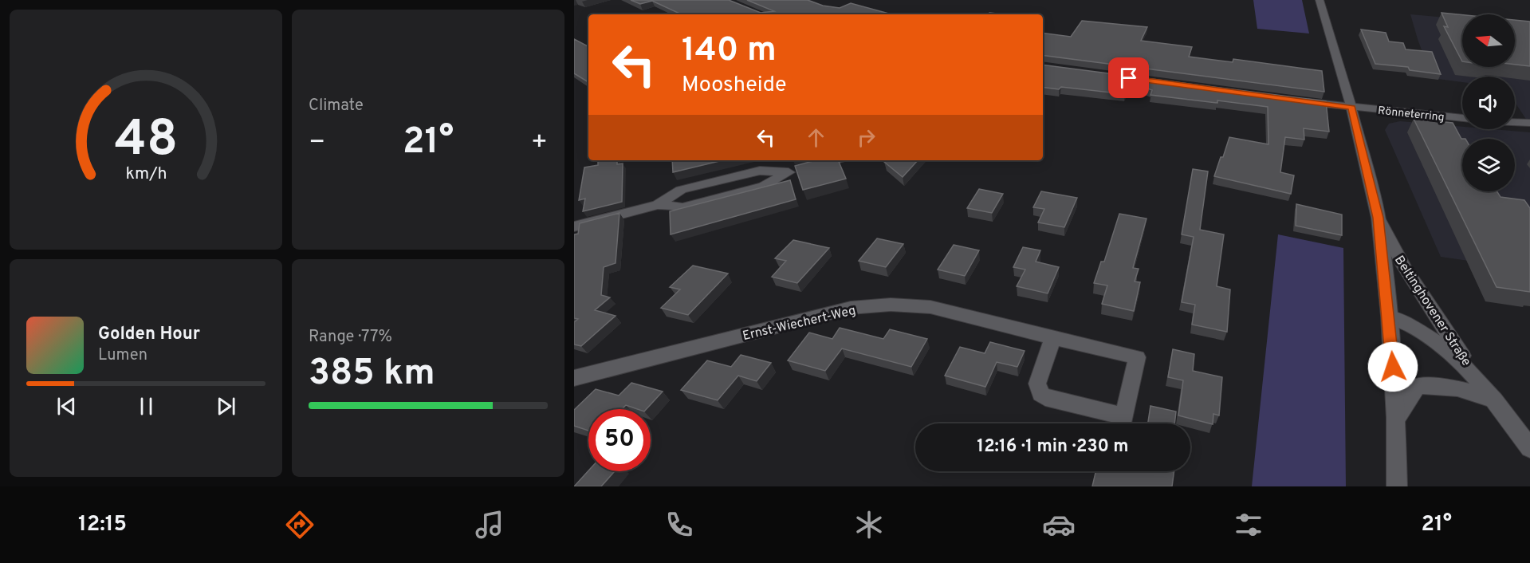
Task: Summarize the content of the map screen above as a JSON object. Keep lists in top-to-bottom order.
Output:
{
  "streets": {
    "street": ["Rönneterring", "Beltinghovener Straße", "Ernst-Wiechert-Weg"]
  },
  "north": "left",
  "page": {
    "tile": [
      "Climate",
      ["Range · 77%", "385 km"]
    ],
    "turn": ["140 m", "Moosheide"],
    "heat": ["−", "21°", "+"],
    "song": ["Golden Hour", "Lumen"],
    "limit": "50",
    "trip": "12:16 · 1 min · 230 m",
    "tabs": ["12:15", "21°"],
    "gauge": ["48", "km/h"]
  }
}
